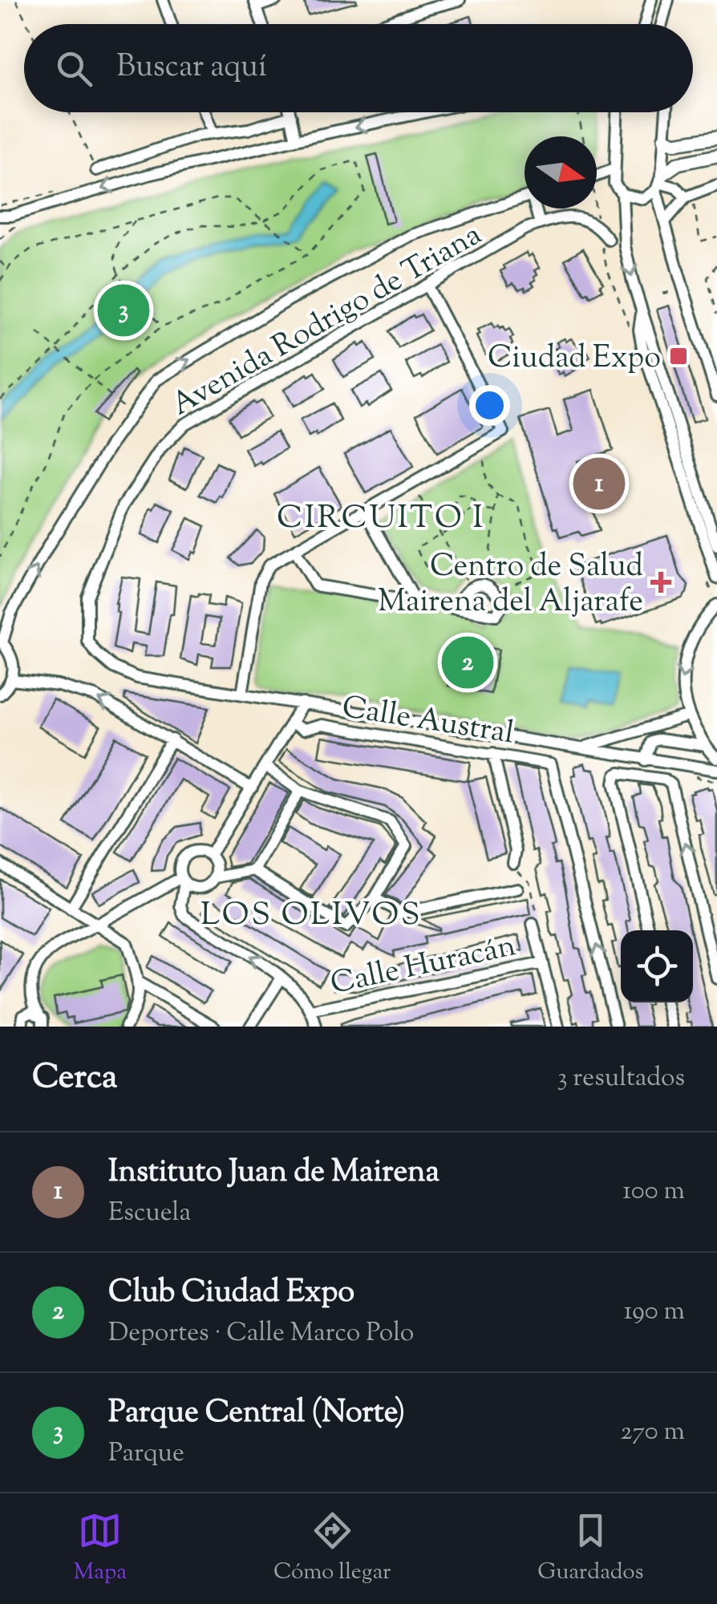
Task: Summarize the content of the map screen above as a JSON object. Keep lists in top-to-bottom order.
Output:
{
  "streets": {
    "street": ["Avenida Rodrigo de Triana", "Calle Austral", "Calle Huracán"]
  },
  "districts": ["CIRCUITO I", "LOS OLIVOS"],
  "places": {
    "transit": ["Ciudad Expo"],
    "health": ["Centro de Salud Mairena del Aljarafe"]
  },
  "north": "right",
  "page": {
    "search": "Buscar aquí",
    "pins": ["3", "1", "2"],
    "heading": ["Cerca", "3 resultados"],
    "list": [
      {
        "mark": "1",
        "name": "Instituto Juan de Mairena",
        "note": "Escuela",
        "value": "100 m"
      },
      {
        "mark": "2",
        "name": "Club Ciudad Expo",
        "note": "Deportes · Calle Marco Polo",
        "value": "190 m"
      },
      {
        "mark": "3",
        "name": "Parque Central (Norte)",
        "note": "Parque",
        "value": "270 m"
      }
    ],
    "nav": ["Mapa", "Cómo llegar", "Guardados"]
  }
}
